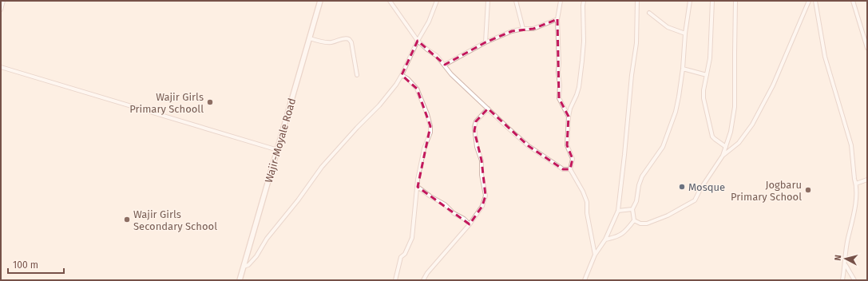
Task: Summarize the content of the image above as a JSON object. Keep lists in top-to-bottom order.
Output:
{
  "streets": {
    "main road": ["Wajir-Moyale Road"]
  },
  "places": [
    "Wajir Girls Primary Schooll",
    "Mosque",
    "Jogbaru Primary School",
    "Wajir Girls Secondary School"
  ],
  "scale_bar": "100 m",
  "north": "left"
}
